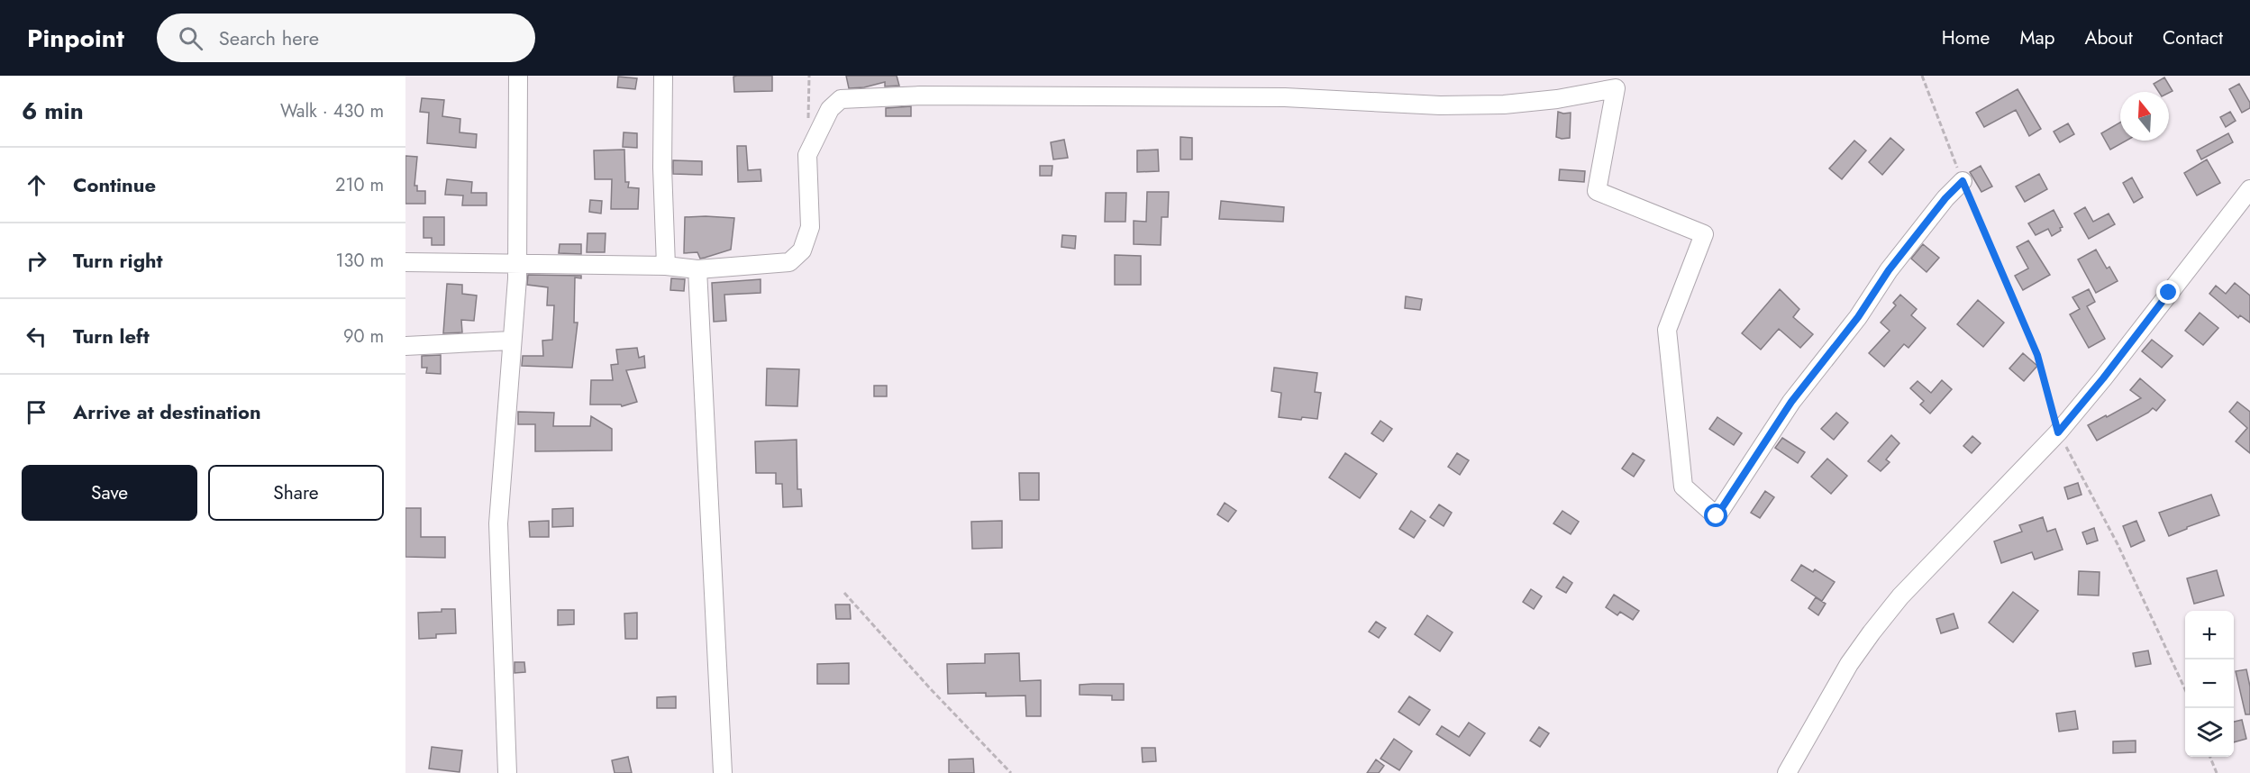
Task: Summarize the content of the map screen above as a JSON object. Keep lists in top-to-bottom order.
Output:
{
  "north": "top",
  "page": {
    "header": "Pinpoint",
    "search": "Search here",
    "nav": [
      "Home",
      "Map",
      "About",
      "Contact"
    ],
    "heading": ["6 min", "Walk · 430 m"],
    "list": [
      ["Continue", "210 m"],
      ["Turn right", "130 m"],
      ["Turn left", "90 m"],
      "Arrive at destination"
    ],
    "buttons": ["Save", "Share"],
    "map_buttons": ["+", "−"]
  }
}
